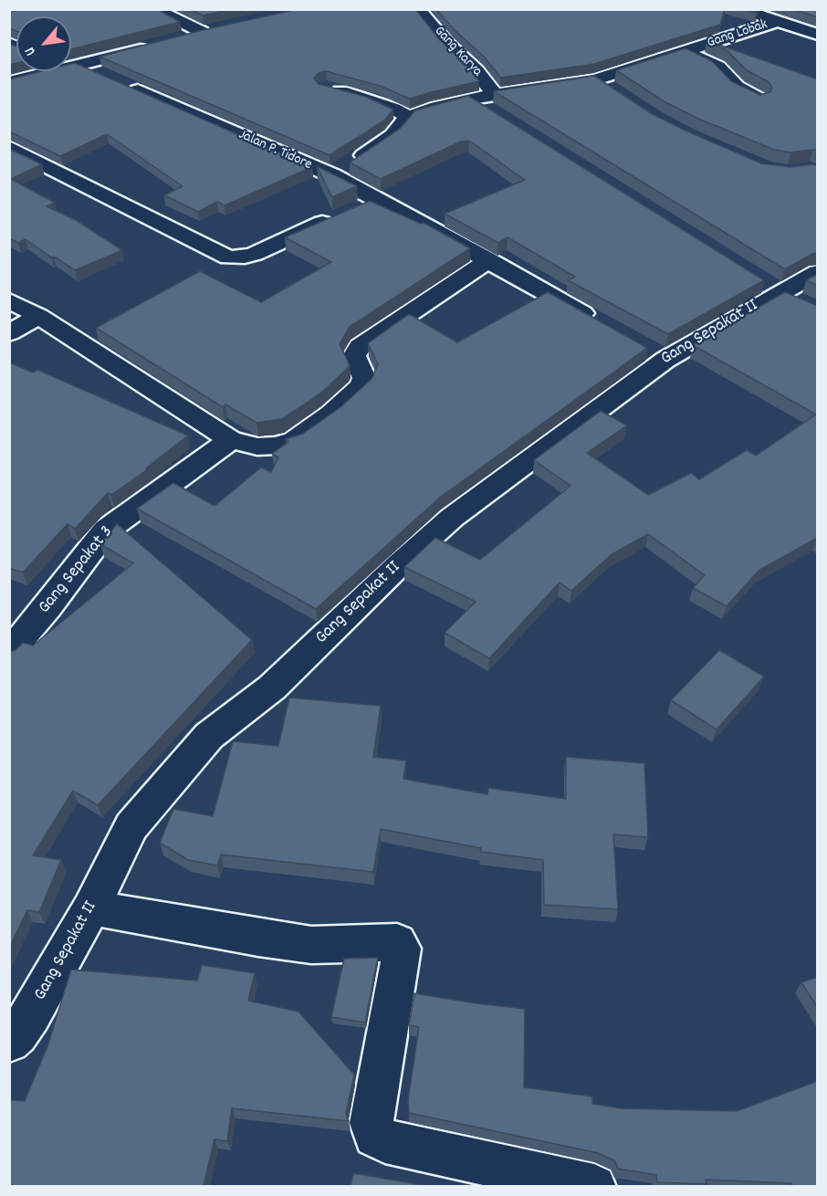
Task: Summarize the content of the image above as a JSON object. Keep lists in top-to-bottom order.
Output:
{
  "streets": {
    "street": [
      "Gang Lobak",
      "Gang Karya",
      "Jalan P. Tidore",
      "Gang Sepakat II",
      "Gang Sepakat 3"
    ]
  },
  "crossings": [
    ["Gang Lobak", "Gang Karya"]
  ],
  "north": "bottom left"
}
